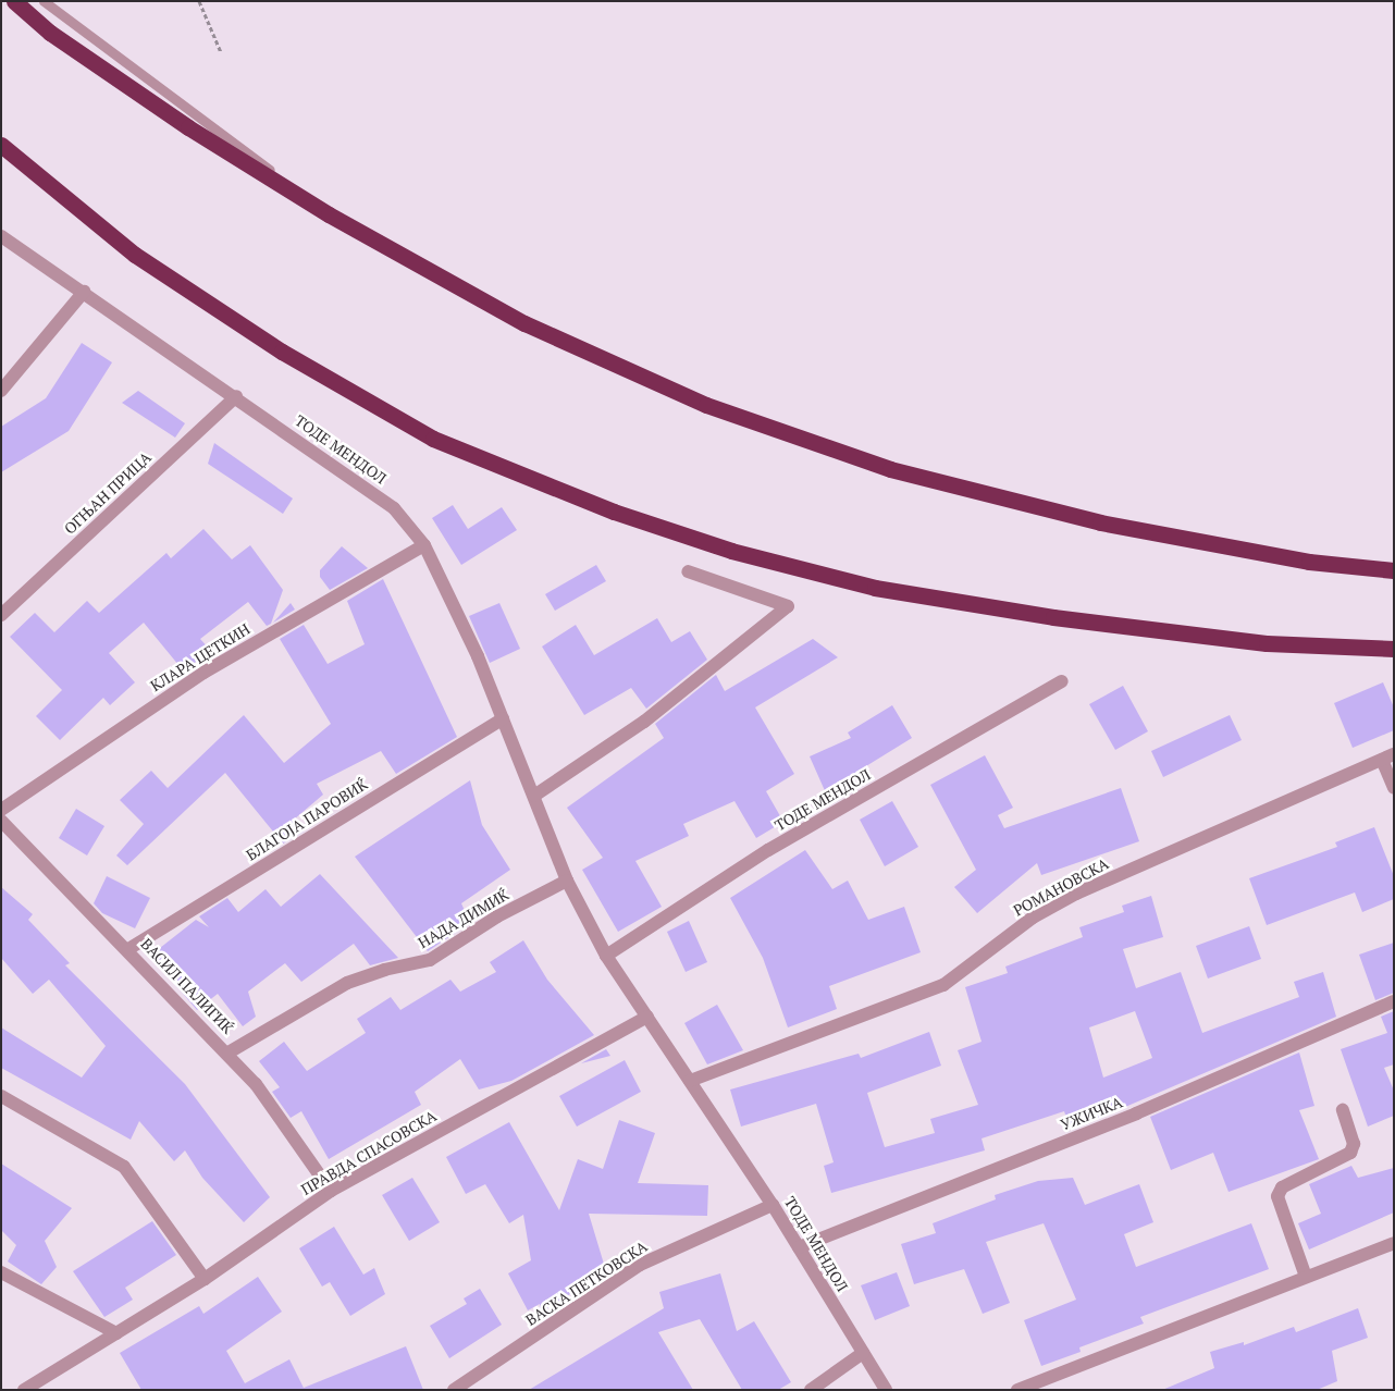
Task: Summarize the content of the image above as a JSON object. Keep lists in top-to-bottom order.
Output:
{
  "streets": {
    "street": [
      "ТОДЕ МЕНДОЛ",
      "ОГЊАН ПРИЦА",
      "КЛАРА ЦЕТКИН",
      "БЛАГОЈА ПАРОВИЌ",
      "РОМАНОВСКА",
      "НАДА ДИМИЌ",
      "ВАСИЛ ПАЛИГИЌ",
      "УЖИЧКА",
      "ПРАВДА СПАСОВСКА",
      "ВАСКА ПЕТКОВСКА"
    ]
  },
  "crossings": [
    ["ТОДЕ МЕНДОЛ", "ОГЊАН ПРИЦА"],
    ["ТОДЕ МЕНДОЛ", "КЛАРА ЦЕТКИН"],
    ["ТОДЕ МЕНДОЛ", "БЛАГОЈА ПАРОВИЌ"],
    ["ТОДЕ МЕНДОЛ", "РОМАНОВСКА"],
    ["ТОДЕ МЕНДОЛ", "НАДА ДИМИЌ"],
    ["ТОДЕ МЕНДОЛ", "УЖИЧКА"],
    ["ТОДЕ МЕНДОЛ", "ПРАВДА СПАСОВСКА"],
    ["ТОДЕ МЕНДОЛ", "ВАСКА ПЕТКОВСКА"],
    ["БЛАГОЈА ПАРОВИЌ", "ВАСИЛ ПАЛИГИЌ"],
    ["НАДА ДИМИЌ", "ВАСИЛ ПАЛИГИЌ"],
    ["ВАСИЛ ПАЛИГИЌ", "ПРАВДА СПАСОВСКА"]
  ]
}
